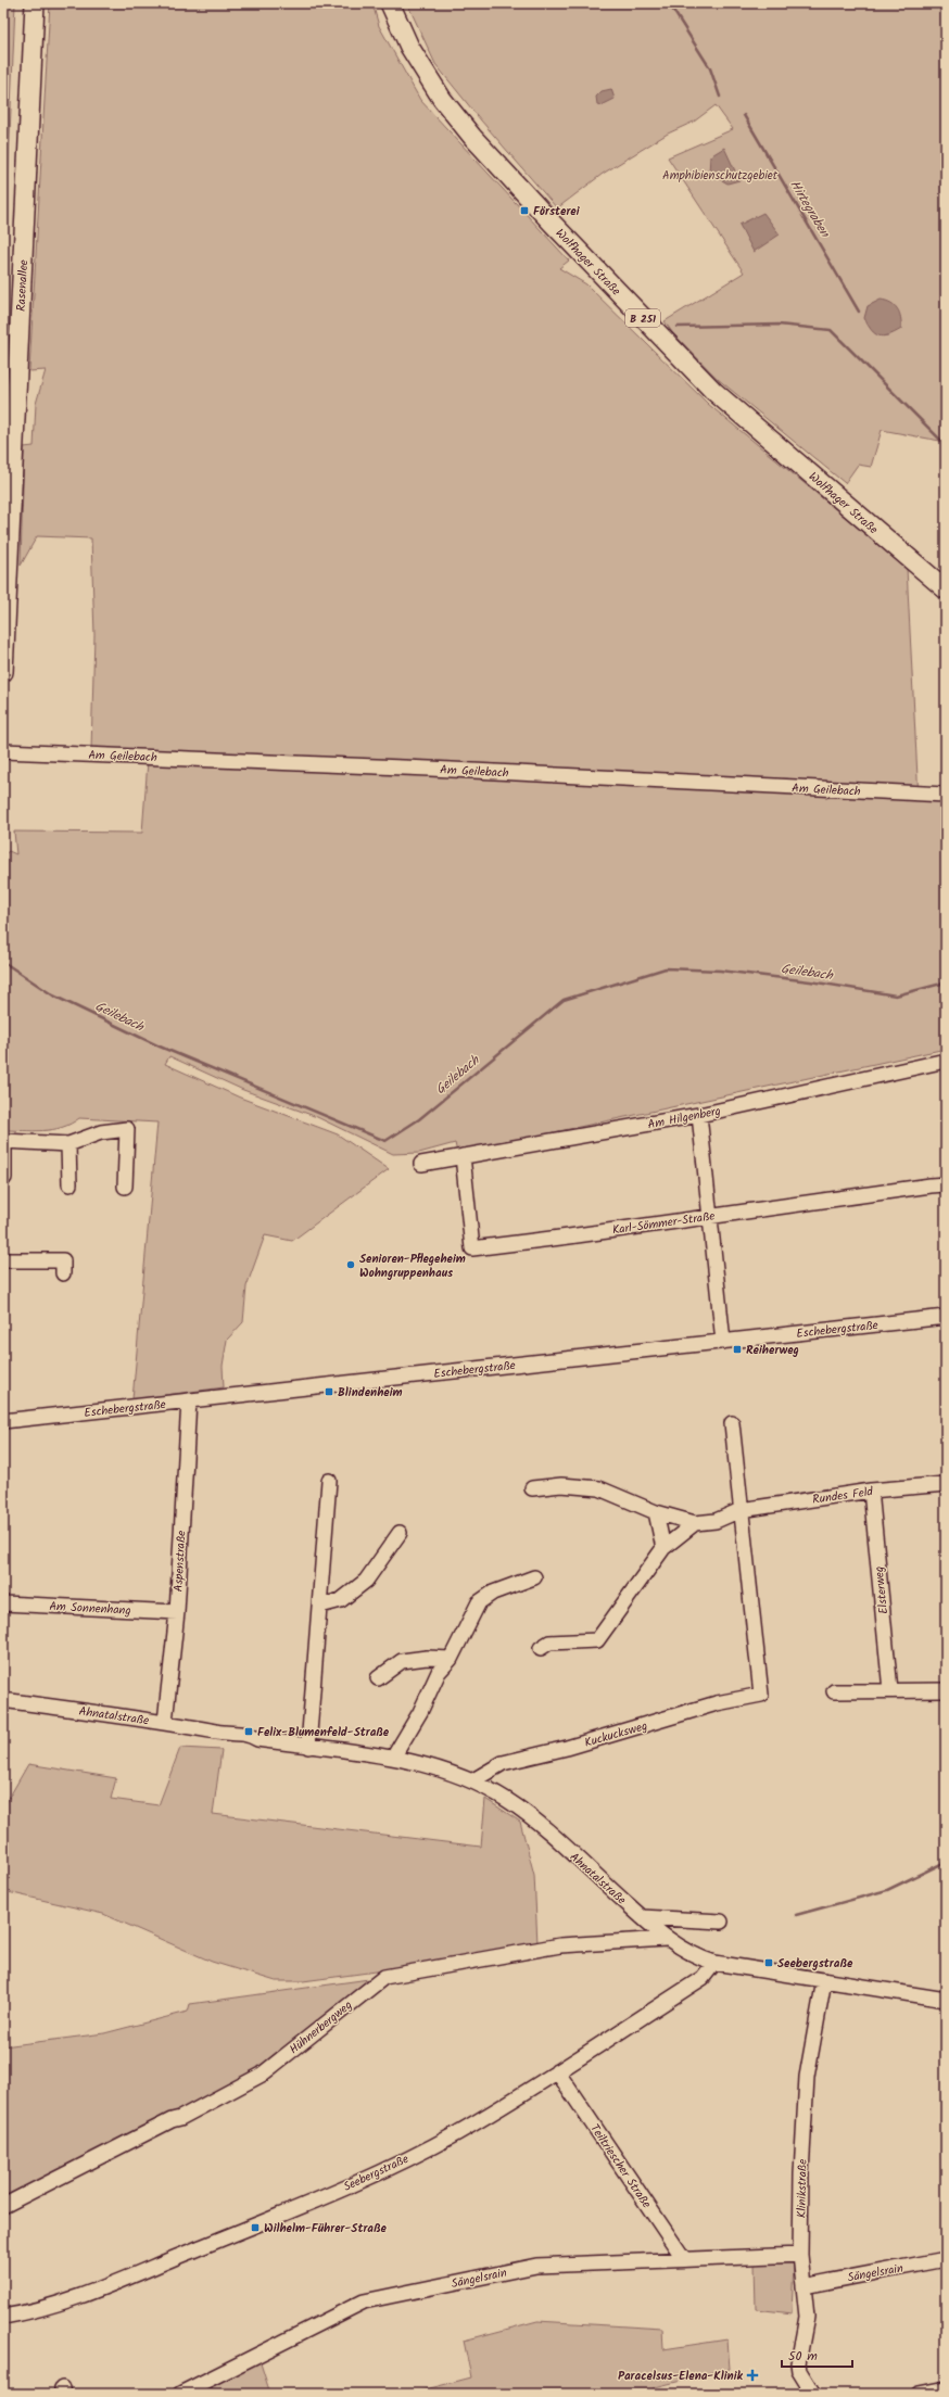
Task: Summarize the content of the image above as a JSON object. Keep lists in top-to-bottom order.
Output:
{
  "streets": {
    "main road": ["Wolfhager Straße", "Rasenallee", "B 251"],
    "street": [
      "Am Geilebach",
      "Am Hilgenberg",
      "Karl-Sömmer-Straße",
      "Eschebergstraße",
      "Rundes Feld",
      "Aspenstraße",
      "Elsterweg",
      "Am Sonnenhang",
      "Ahnatalstraße",
      "Kuckucksweg",
      "Hühnerbergweg",
      "Teiltriescher Straße",
      "Seebergstraße",
      "Klinikstraße",
      "Sängelsrain"
    ]
  },
  "crossings": [
    ["Am Hilgenberg", "Karl-Sömmer-Straße"],
    ["Eschebergstraße", "Aspenstraße"],
    ["Rundes Feld", "Elsterweg"],
    ["Rundes Feld", "Kuckucksweg"],
    ["Aspenstraße", "Am Sonnenhang"],
    ["Aspenstraße", "Ahnatalstraße"],
    ["Ahnatalstraße", "Kuckucksweg"],
    ["Ahnatalstraße", "Hühnerbergweg"],
    ["Ahnatalstraße", "Seebergstraße"],
    ["Ahnatalstraße", "Klinikstraße"],
    ["Teiltriescher Straße", "Seebergstraße"],
    ["Teiltriescher Straße", "Sängelsrain"],
    ["Klinikstraße", "Sängelsrain"]
  ],
  "water": ["Hirtegraben", "Geilebach"],
  "parks": ["Amphibienschutzgebiet"],
  "places": {
    "transit": [
      "Försterei",
      "Reiherweg",
      "Blindenheim",
      "Felix-Blumenfeld-Straße",
      "Seebergstraße",
      "Wilhelm-Führer-Straße"
    ],
    "other": ["Senioren-Pflegeheim Wohngruppenhaus"],
    "health": ["Paracelsus-Elena-Klinik"]
  },
  "scale_bar": "50 m"
}
